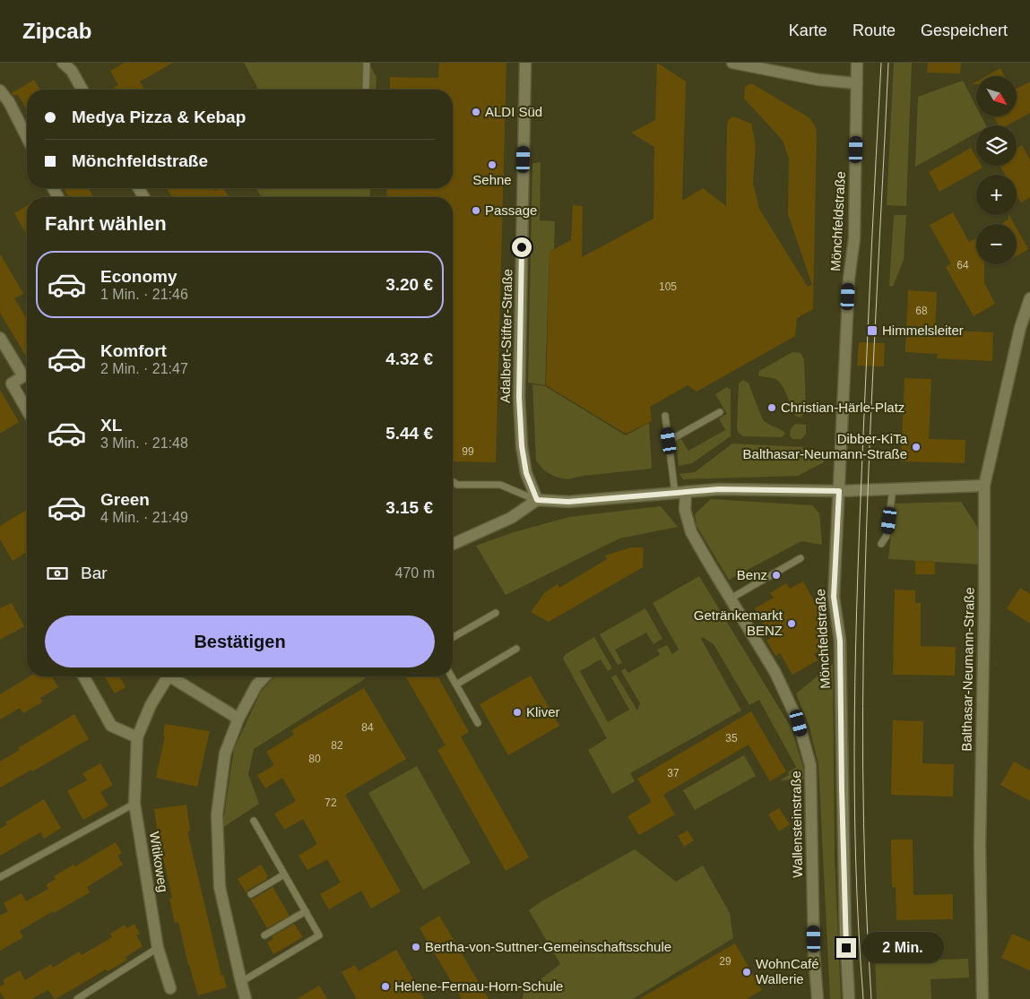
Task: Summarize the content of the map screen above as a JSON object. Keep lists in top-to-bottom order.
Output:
{
  "streets": {
    "street": [
      "Mönchfeldstraße",
      "Adalbert-Stifter-Straße",
      "Balthasar-Neumann-Straße",
      "Wallensteinstraße",
      "Witikoweg"
    ]
  },
  "places": {
    "other": [
      "ALDI Süd",
      "Sehne",
      "Passage",
      "Christian-Härle-Platz",
      "Dibber-KiTa Balthasar-Neumann-Straße",
      "Benz",
      "Getränkemarkt BENZ",
      "Kliver",
      "Bertha-von-Suttner-Gemeinschaftsschule",
      "WohnCafé Wallerie",
      "Helene-Fernau-Horn-Schule"
    ],
    "transit": ["Himmelsleiter"]
  },
  "house_numbers": [
    "64",
    "105",
    "68",
    "99",
    "84",
    "35",
    "82",
    "80",
    "37",
    "72",
    "29"
  ],
  "north": "bottom right",
  "page": {
    "header": "Zipcab",
    "nav": ["Karte", "Route", "Gespeichert"],
    "map_buttons": ["+", "−"],
    "banner": ["Medya Pizza & Kebap", "Mönchfeldstraße"],
    "heading": "Fahrt wählen",
    "list": [
      {
        "name": "Economy",
        "note": "1 Min. · 21:46",
        "value": "3.20 €"
      },
      {
        "name": "Komfort",
        "note": "2 Min. · 21:47",
        "value": "4.32 €"
      },
      {
        "name": "XL",
        "note": "3 Min. · 21:48",
        "value": "5.44 €"
      },
      {
        "name": "Green",
        "note": "4 Min. · 21:49",
        "value": "3.15 €"
      }
    ],
    "pay": ["Bar", "470 m"],
    "buttons": "Bestätigen",
    "bubble": "2 Min."
  }
}
